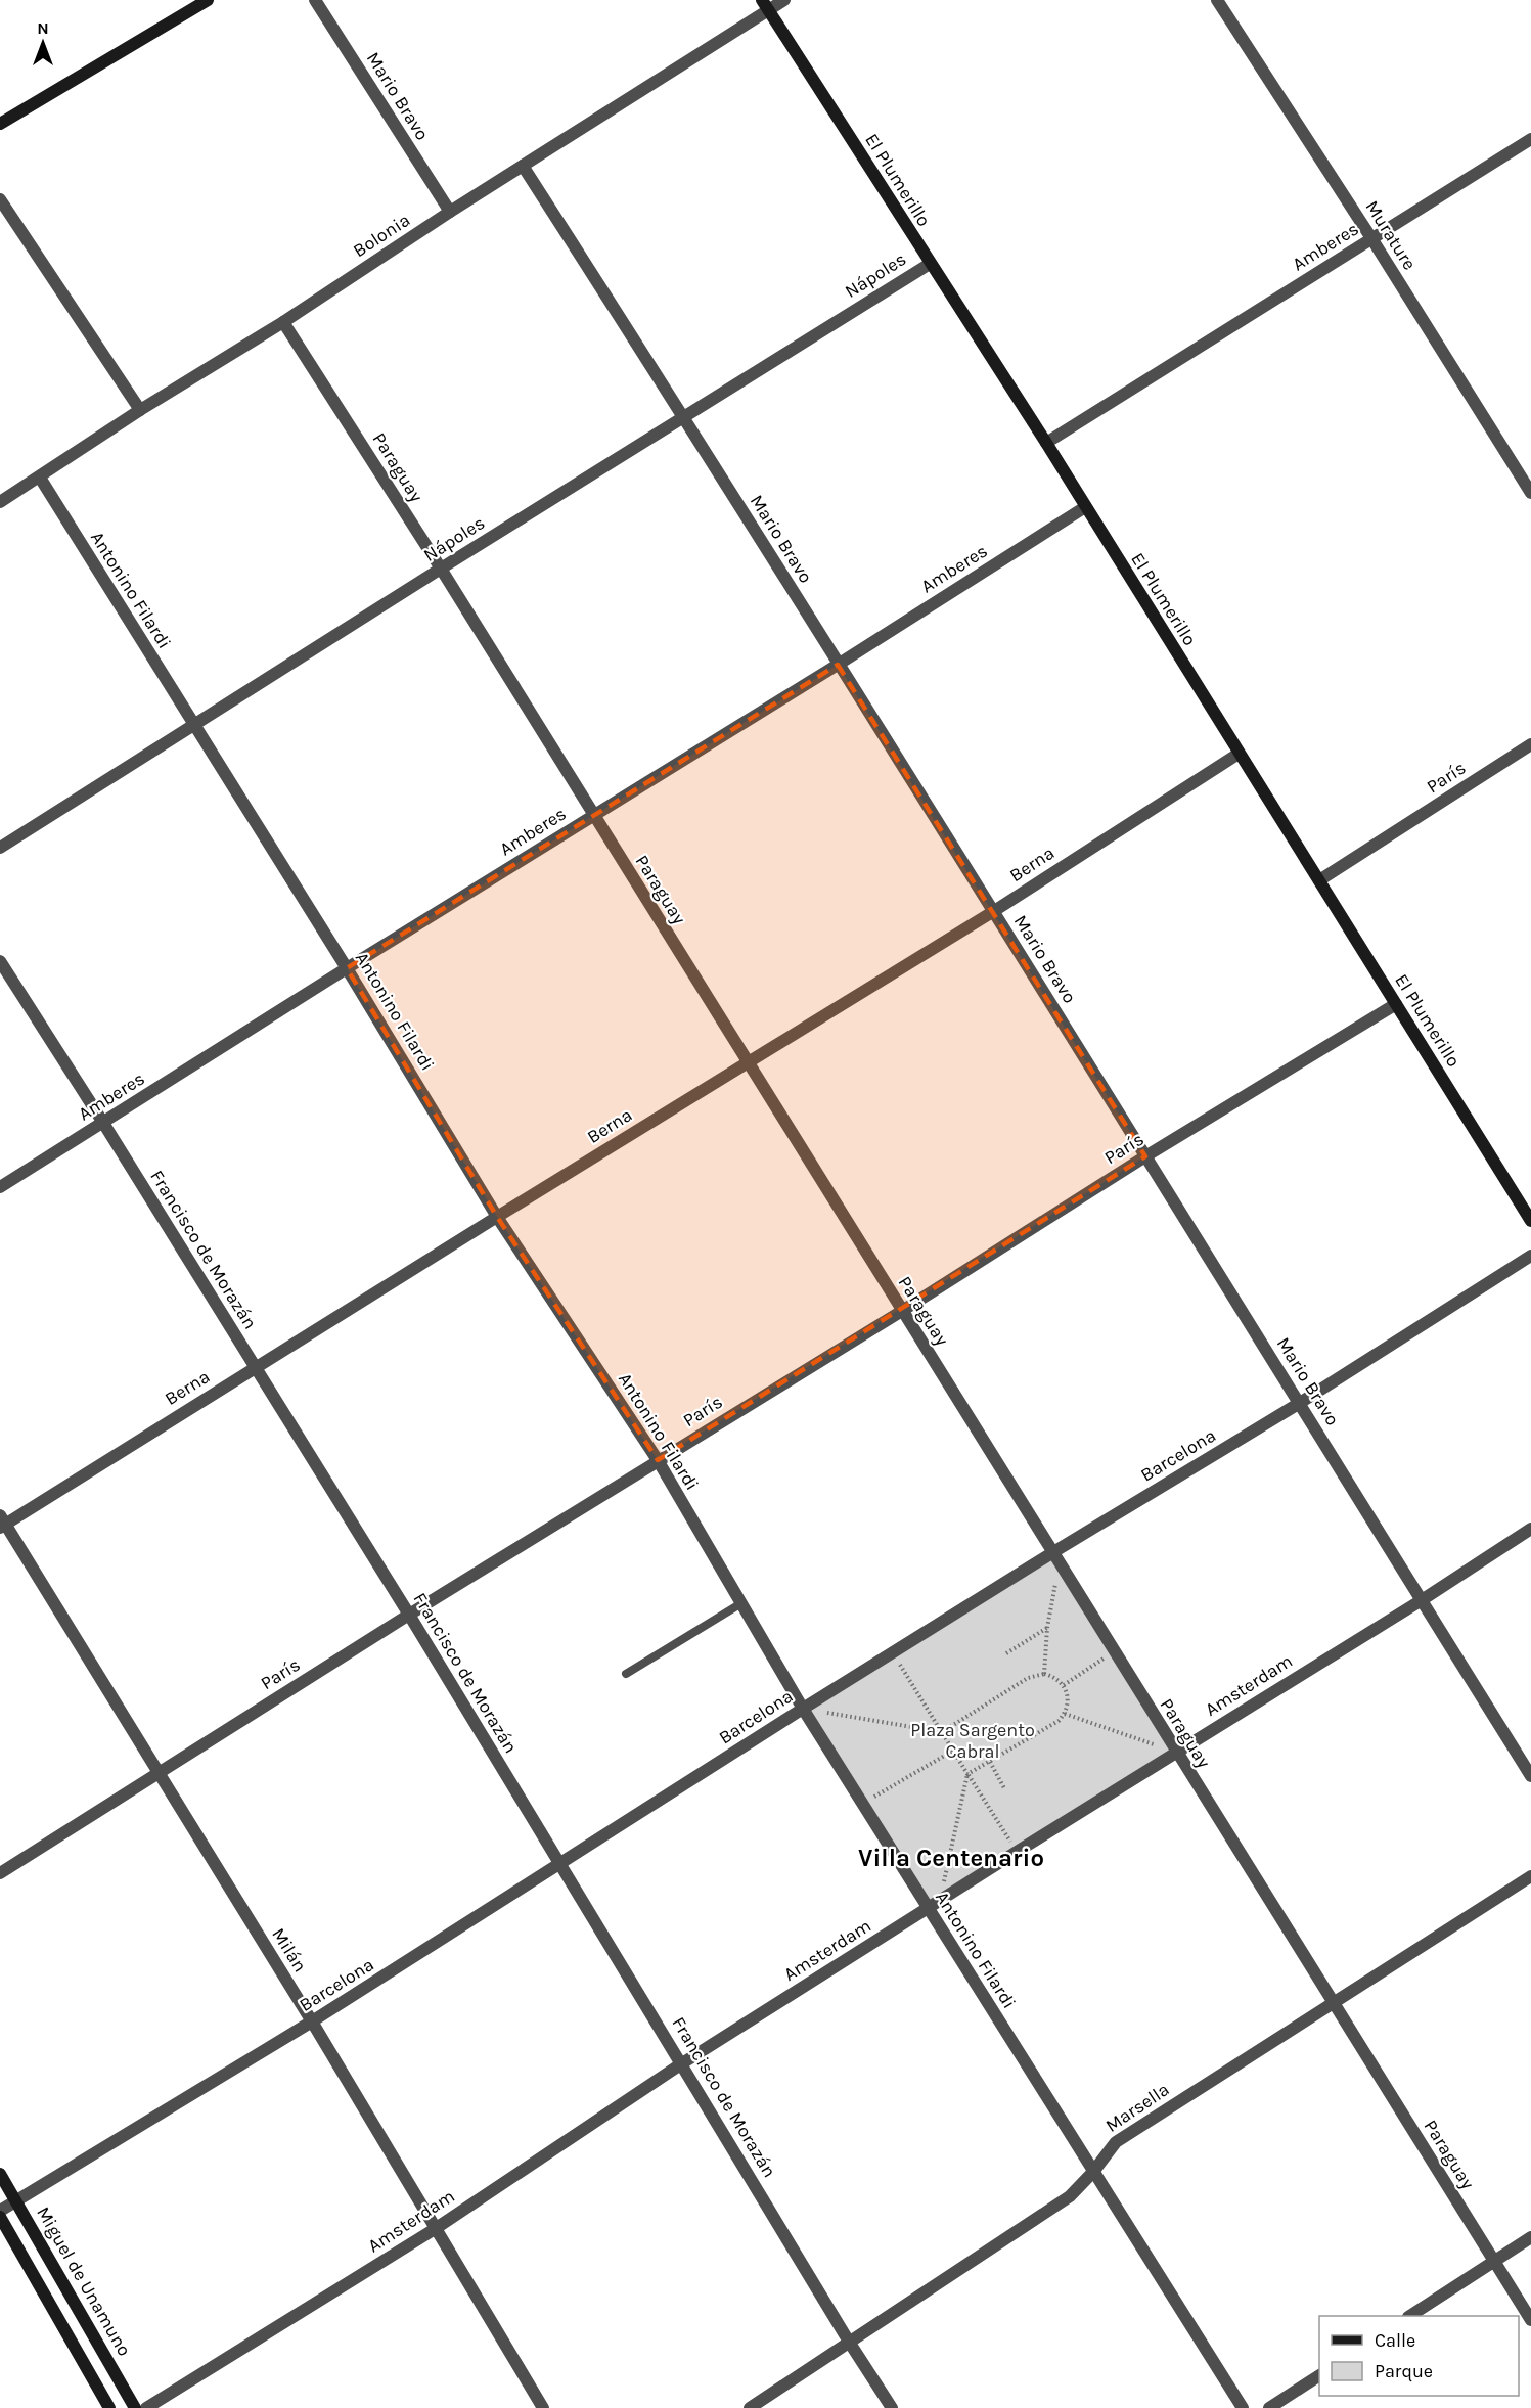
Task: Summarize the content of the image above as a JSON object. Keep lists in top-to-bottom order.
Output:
{
  "streets": {
    "street": [
      "Mario Bravo",
      "El Plumerillo",
      "Bolonia",
      "Murature",
      "Amberes",
      "Nápoles",
      "Paraguay",
      "Antonino Filardi",
      "París",
      "Berna",
      "Francisco de Morazán",
      "Barcelona",
      "Amsterdam",
      "Milán",
      "Marsella",
      "Miguel de Unamuno"
    ]
  },
  "crossings": [
    ["Mario Bravo", "Bolonia"],
    ["Mario Bravo", "Amberes"],
    ["Mario Bravo", "Nápoles"],
    ["Mario Bravo", "París"],
    ["Mario Bravo", "Berna"],
    ["Mario Bravo", "Barcelona"],
    ["Mario Bravo", "Amsterdam"],
    ["El Plumerillo", "Bolonia"],
    ["El Plumerillo", "Amberes"],
    ["El Plumerillo", "Nápoles"],
    ["El Plumerillo", "París"],
    ["El Plumerillo", "Berna"],
    ["Bolonia", "Paraguay"],
    ["Bolonia", "Antonino Filardi"],
    ["Murature", "Amberes"],
    ["Amberes", "Paraguay"],
    ["Amberes", "Antonino Filardi"],
    ["Amberes", "Francisco de Morazán"],
    ["Nápoles", "Paraguay"],
    ["Nápoles", "Antonino Filardi"],
    ["Paraguay", "París"],
    ["Paraguay", "Berna"],
    ["Paraguay", "Barcelona"],
    ["Paraguay", "Amsterdam"],
    ["Paraguay", "Marsella"],
    ["Antonino Filardi", "París"],
    ["Antonino Filardi", "Berna"],
    ["Antonino Filardi", "Barcelona"],
    ["Antonino Filardi", "Amsterdam"],
    ["Antonino Filardi", "Marsella"],
    ["París", "Francisco de Morazán"],
    ["París", "Milán"],
    ["Berna", "Francisco de Morazán"],
    ["Berna", "Milán"],
    ["Francisco de Morazán", "Barcelona"],
    ["Francisco de Morazán", "Amsterdam"],
    ["Francisco de Morazán", "Marsella"],
    ["Barcelona", "Milán"],
    ["Barcelona", "Miguel de Unamuno"],
    ["Amsterdam", "Milán"]
  ],
  "districts": ["Villa Centenario"],
  "parks": ["Plaza Sargento Cabral"],
  "legend": ["Calle", "Parque"],
  "north": "top"
}
